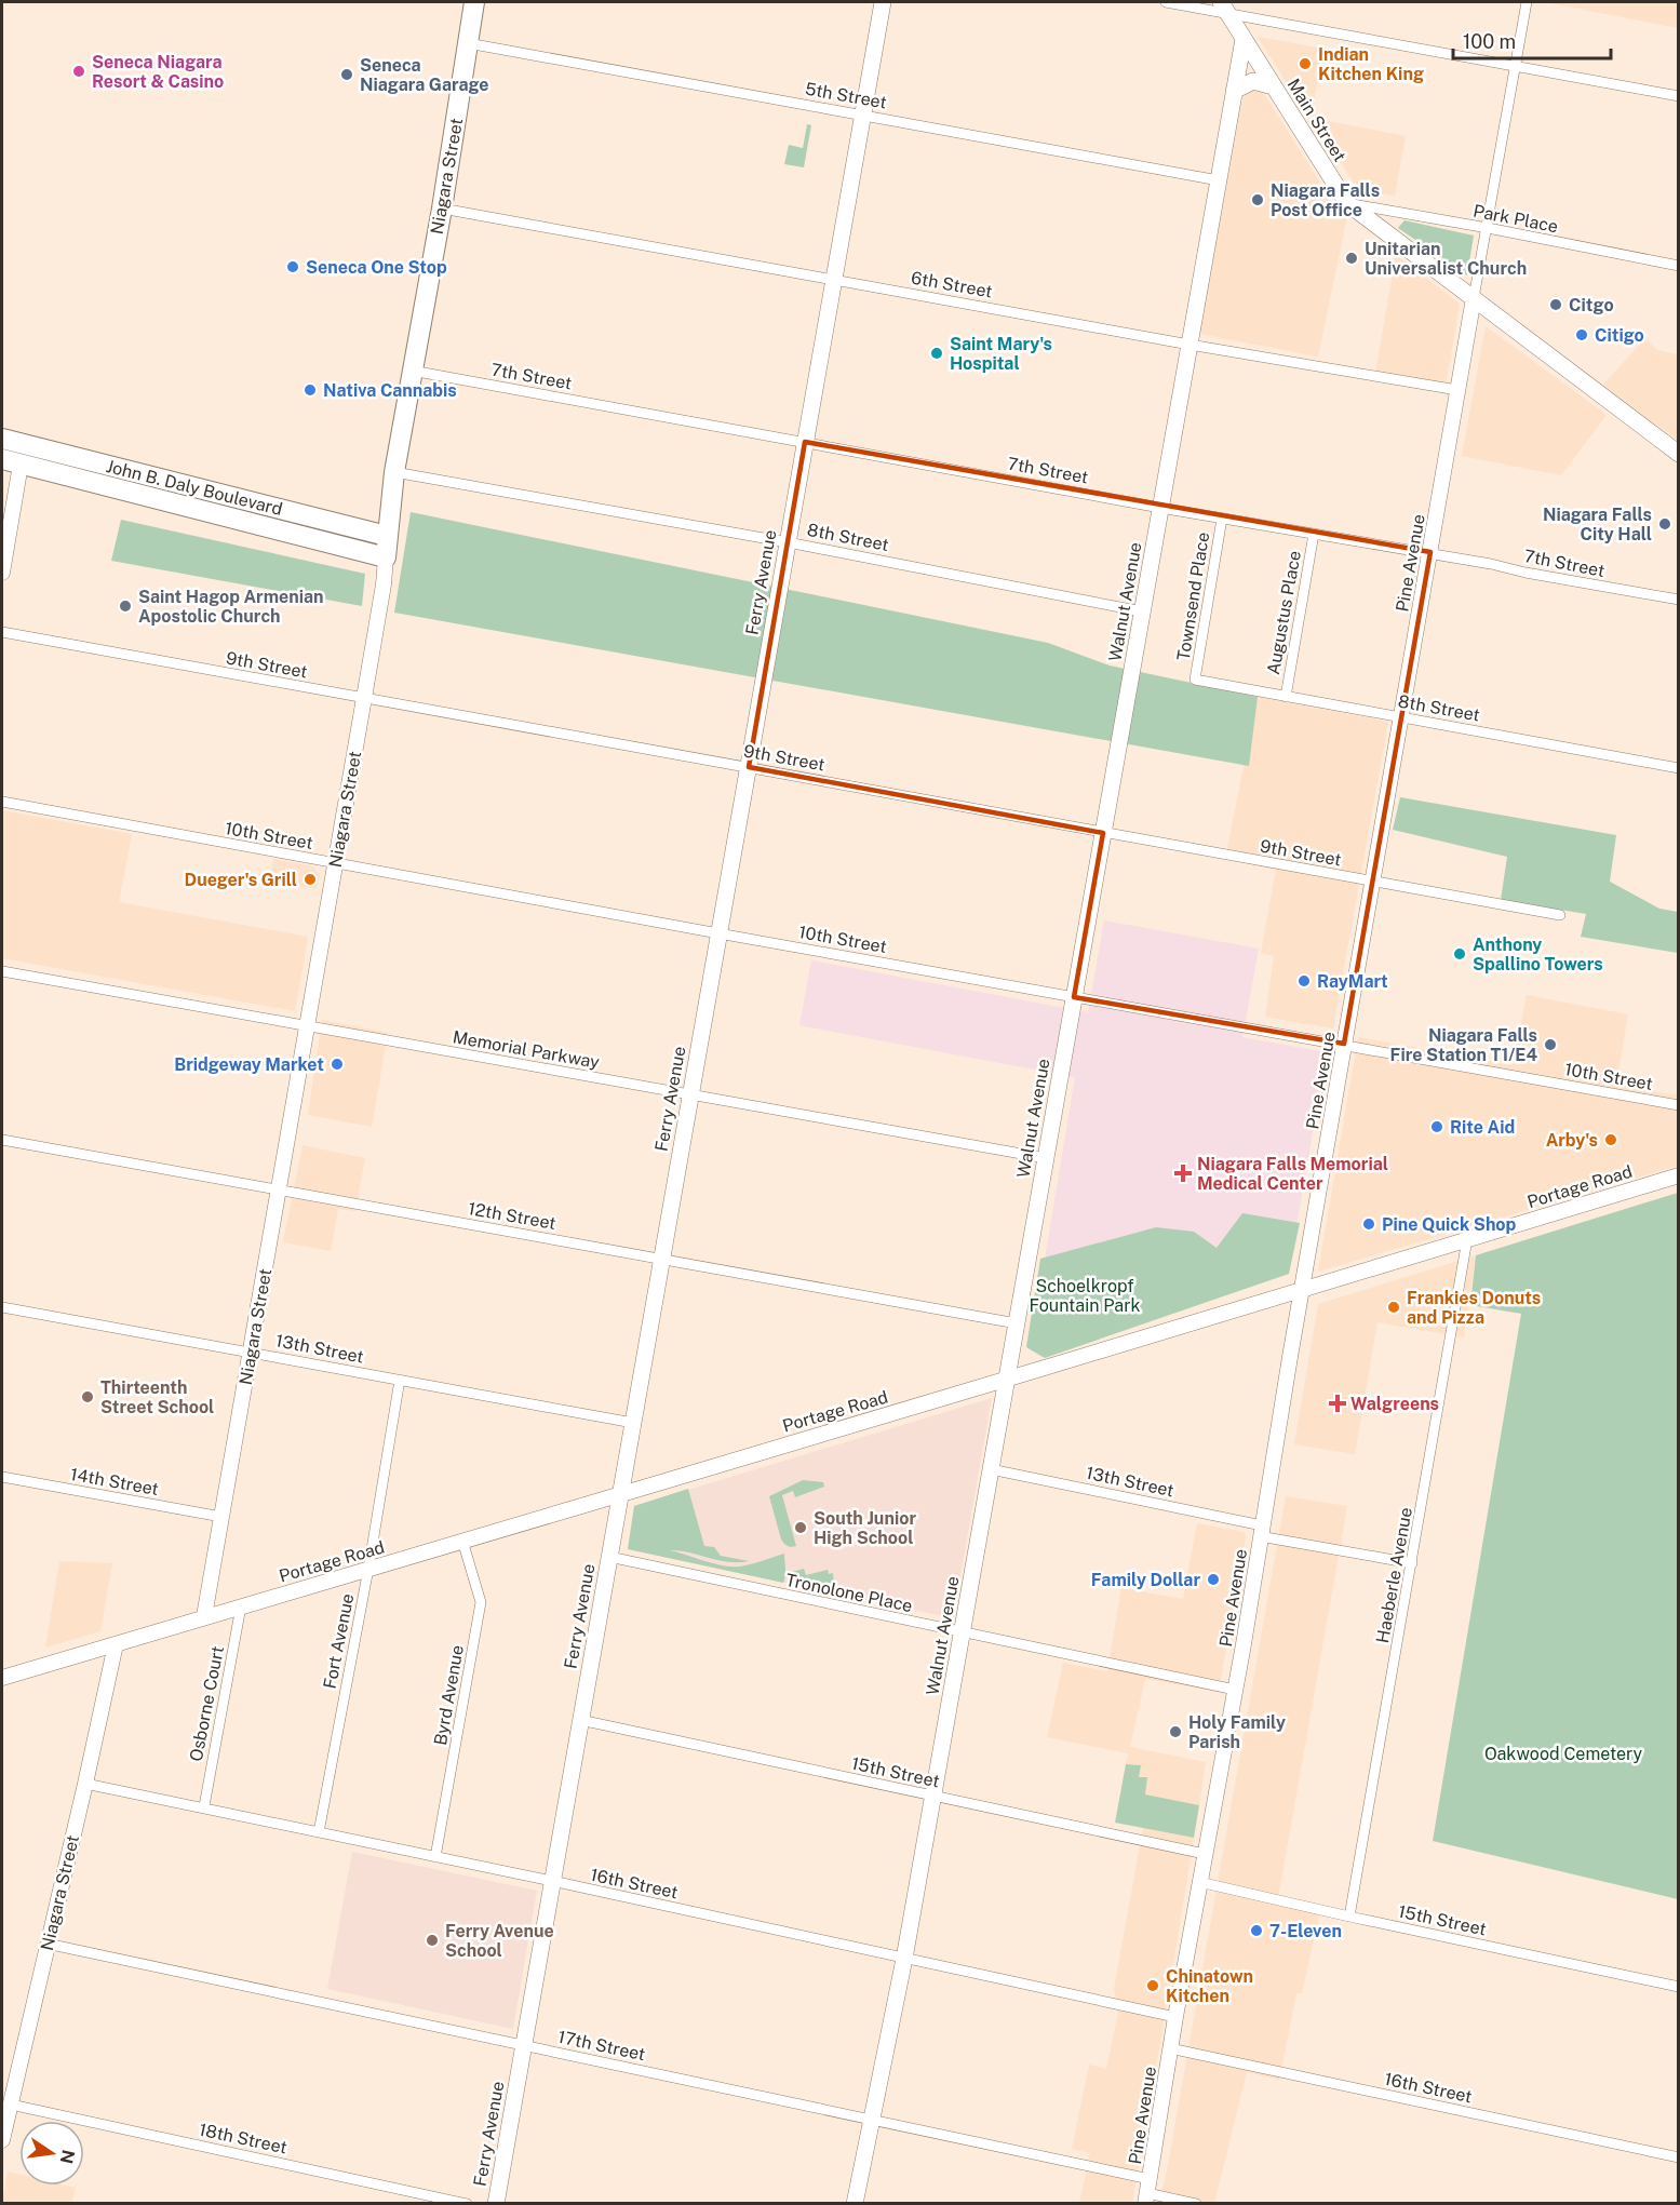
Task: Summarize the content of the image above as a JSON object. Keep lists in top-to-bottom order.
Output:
{
  "streets": {
    "highway": ["Niagara Street", "John B. Daly Boulevard"],
    "main road": ["Main Street", "Ferry Avenue", "Walnut Avenue"],
    "street": [
      "5th Street",
      "Park Place",
      "6th Street",
      "7th Street",
      "8th Street",
      "Pine Avenue",
      "Townsend Place",
      "Augustus Place",
      "9th Street",
      "10th Street",
      "Memorial Parkway",
      "Portage Road",
      "12th Street",
      "13th Street",
      "14th Street",
      "Haeberle Avenue",
      "Tronolone Place",
      "Fort Avenue",
      "Byrd Avenue",
      "Osborne Court",
      "15th Street",
      "16th Street",
      "17th Street",
      "18th Street"
    ]
  },
  "crossings": [
    ["5th Street", "Niagara Street"],
    ["5th Street", "Ferry Avenue"],
    ["5th Street", "Walnut Avenue"],
    ["Main Street", "Park Place"],
    ["Main Street", "Pine Avenue"],
    ["Main Street", "Walnut Avenue"],
    ["Niagara Street", "6th Street"],
    ["Niagara Street", "7th Street"],
    ["Niagara Street", "John B. Daly Boulevard"],
    ["Niagara Street", "8th Street"],
    ["Niagara Street", "9th Street"],
    ["Niagara Street", "10th Street"],
    ["Niagara Street", "Memorial Parkway"],
    ["Niagara Street", "Portage Road"],
    ["Niagara Street", "12th Street"],
    ["Niagara Street", "13th Street"],
    ["Niagara Street", "14th Street"],
    ["Niagara Street", "16th Street"],
    ["Niagara Street", "17th Street"],
    ["Niagara Street", "18th Street"],
    ["Park Place", "Pine Avenue"],
    ["6th Street", "Pine Avenue"],
    ["6th Street", "Ferry Avenue"],
    ["6th Street", "Walnut Avenue"],
    ["7th Street", "Pine Avenue"],
    ["7th Street", "Ferry Avenue"],
    ["7th Street", "Townsend Place"],
    ["7th Street", "Walnut Avenue"],
    ["7th Street", "Augustus Place"],
    ["8th Street", "Pine Avenue"],
    ["8th Street", "Ferry Avenue"],
    ["8th Street", "Townsend Place"],
    ["8th Street", "Walnut Avenue"],
    ["8th Street", "Augustus Place"],
    ["Pine Avenue", "9th Street"],
    ["Pine Avenue", "10th Street"],
    ["Pine Avenue", "Portage Road"],
    ["Pine Avenue", "13th Street"],
    ["Pine Avenue", "Tronolone Place"],
    ["Pine Avenue", "15th Street"],
    ["Pine Avenue", "16th Street"],
    ["Pine Avenue", "17th Street"],
    ["Ferry Avenue", "9th Street"],
    ["Ferry Avenue", "10th Street"],
    ["Ferry Avenue", "Memorial Parkway"],
    ["Ferry Avenue", "Portage Road"],
    ["Ferry Avenue", "12th Street"],
    ["Ferry Avenue", "13th Street"],
    ["Ferry Avenue", "Tronolone Place"],
    ["Ferry Avenue", "15th Street"],
    ["Ferry Avenue", "16th Street"],
    ["Ferry Avenue", "17th Street"],
    ["Walnut Avenue", "9th Street"],
    ["Walnut Avenue", "10th Street"],
    ["Walnut Avenue", "Memorial Parkway"],
    ["Walnut Avenue", "Portage Road"],
    ["Walnut Avenue", "12th Street"],
    ["Walnut Avenue", "13th Street"],
    ["Walnut Avenue", "Tronolone Place"],
    ["Walnut Avenue", "15th Street"],
    ["Walnut Avenue", "16th Street"],
    ["Walnut Avenue", "17th Street"],
    ["Portage Road", "Haeberle Avenue"],
    ["Portage Road", "Fort Avenue"],
    ["Portage Road", "Byrd Avenue"],
    ["Portage Road", "Osborne Court"],
    ["13th Street", "Haeberle Avenue"],
    ["13th Street", "Fort Avenue"],
    ["Haeberle Avenue", "15th Street"],
    ["Fort Avenue", "16th Street"],
    ["Byrd Avenue", "16th Street"],
    ["Osborne Court", "16th Street"]
  ],
  "parks": ["Schoelkropf Fountain Park", "Oakwood Cemetery"],
  "places": {
    "other": [
      "Indian Kitchen King",
      "Seneca Niagara Resort & Casino",
      "Seneca Niagara Garage",
      "Niagara Falls Post Office",
      "Unitarian Universalist Church",
      "Seneca One Stop",
      "Citgo",
      "Citigo",
      "Saint Mary's Hospital",
      "Nativa Cannabis",
      "Niagara Falls City Hall",
      "Saint Hagop Armenian Apostolic Church",
      "Dueger's Grill",
      "Anthony Spallino Towers",
      "RayMart",
      "Niagara Falls Fire Station T1/E4",
      "Bridgeway Market",
      "Rite Aid",
      "Arby's",
      "Pine Quick Shop",
      "Frankies Donuts and Pizza",
      "Thirteenth Street School",
      "South Junior High School",
      "Family Dollar",
      "Holy Family Parish",
      "7-Eleven",
      "Ferry Avenue School",
      "Chinatown Kitchen"
    ],
    "health": ["Niagara Falls Memorial Medical Center", "Walgreens"]
  },
  "scale_bar": "100 m",
  "north": "right"
}
